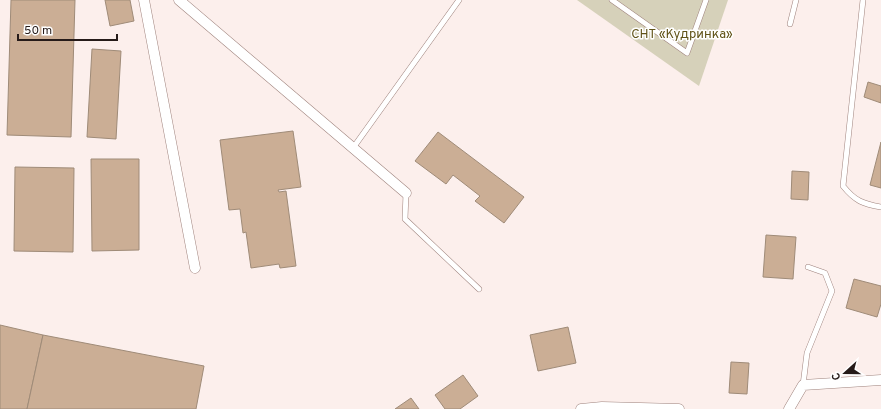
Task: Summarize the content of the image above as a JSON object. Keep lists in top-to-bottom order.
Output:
{
  "parks": ["СНТ «Кудринка»"],
  "scale_bar": "50 m",
  "north": "left"
}
